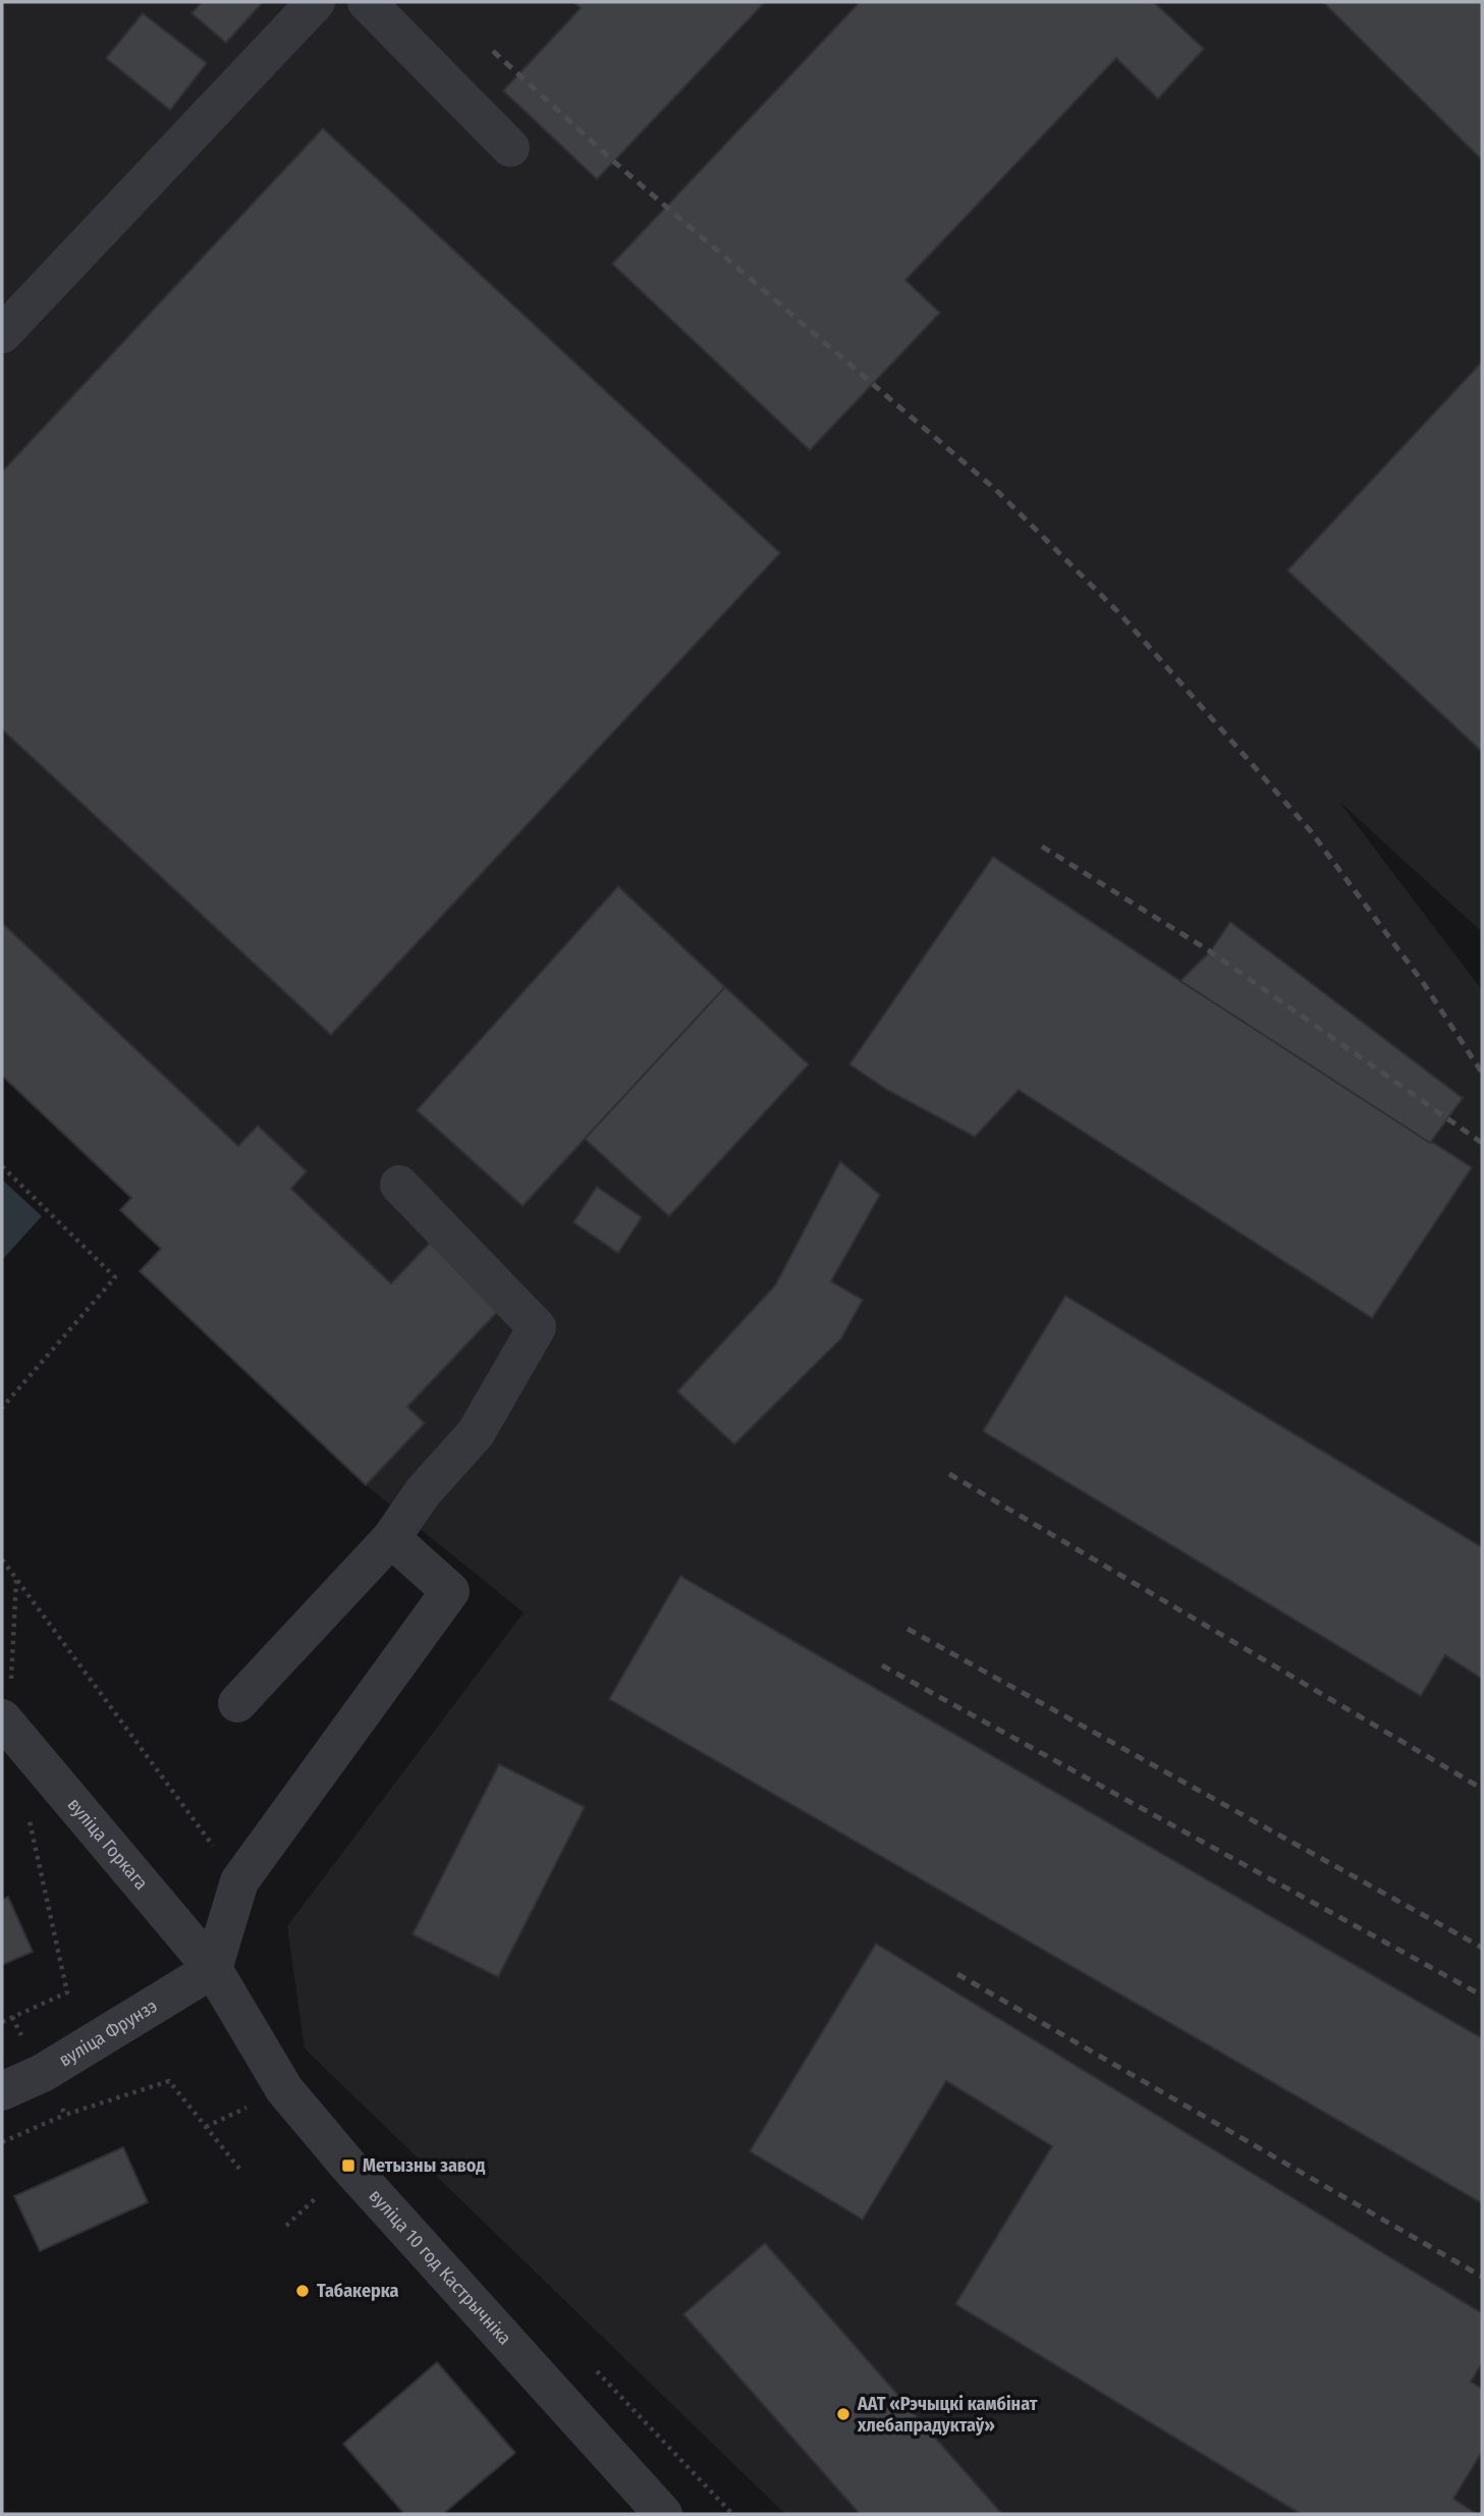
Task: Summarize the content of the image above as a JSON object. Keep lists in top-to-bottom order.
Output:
{
  "streets": {
    "street": ["вуліца Горкага", "вуліца Фрунзэ", "вуліца 10 год Кастрычніка"]
  },
  "crossings": [
    ["вуліца Горкага", "вуліца Фрунзэ"],
    ["вуліца Горкага", "вуліца 10 год Кастрычніка"],
    ["вуліца Фрунзэ", "вуліца 10 год Кастрычніка"]
  ],
  "places": {
    "transit": ["Метызны завод"],
    "other": ["Табакерка", "ААТ «Рэчыцкі камбінат хлебапрадуктаў»"]
  }
}
